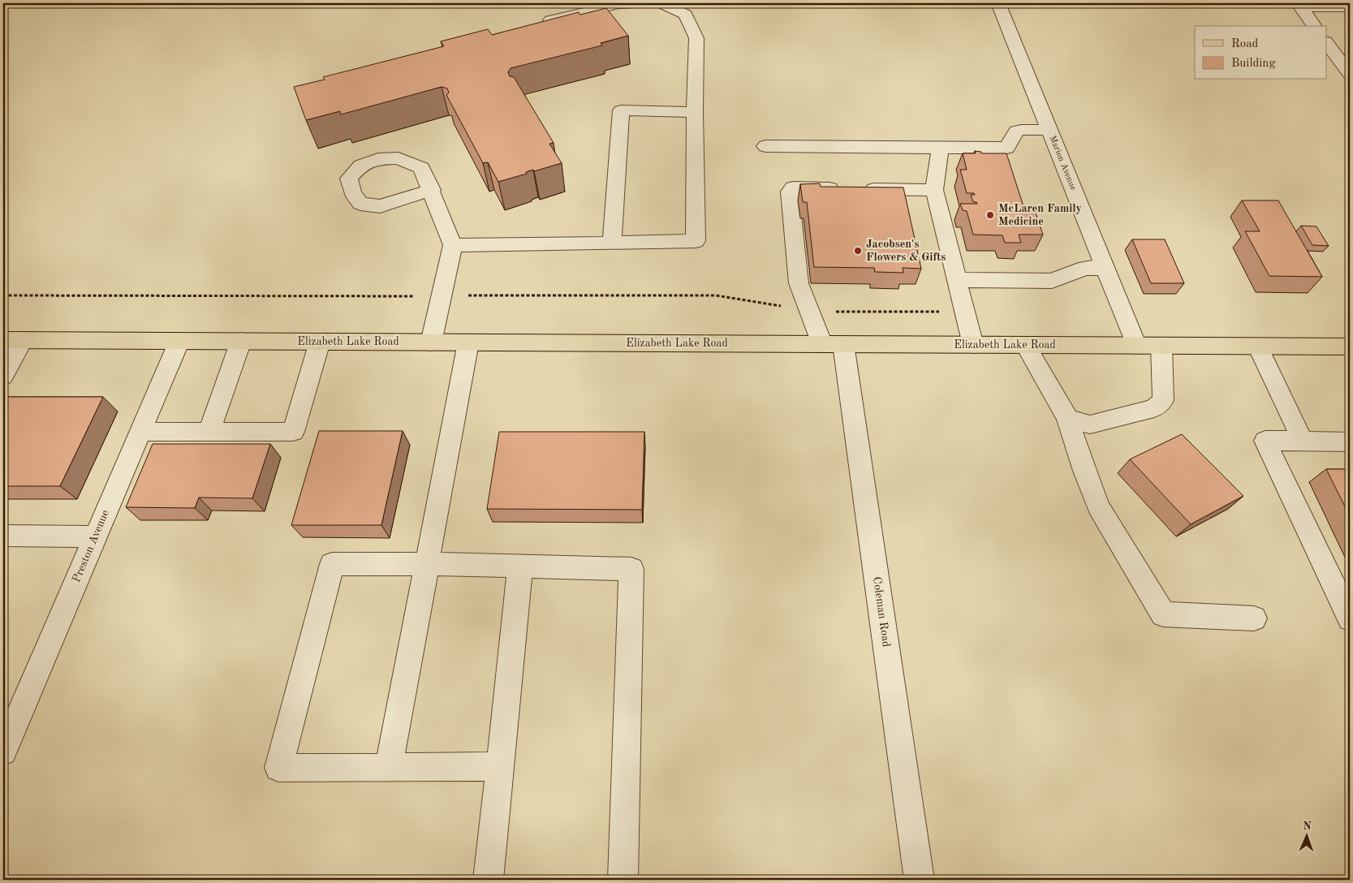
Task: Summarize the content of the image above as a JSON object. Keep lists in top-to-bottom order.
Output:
{
  "streets": {
    "main road": ["Elizabeth Lake Road"],
    "street": ["Marion Avenue", "Preston Avenue", "Coleman Road"]
  },
  "crossings": [
    ["Marion Avenue", "Elizabeth Lake Road"],
    ["Elizabeth Lake Road", "Preston Avenue"],
    ["Elizabeth Lake Road", "Coleman Road"]
  ],
  "places": ["McLaren Family Medicine", "Jacobsen's Flowers & Gifts"],
  "legend": ["Road", "Building"],
  "north": "top"
}
